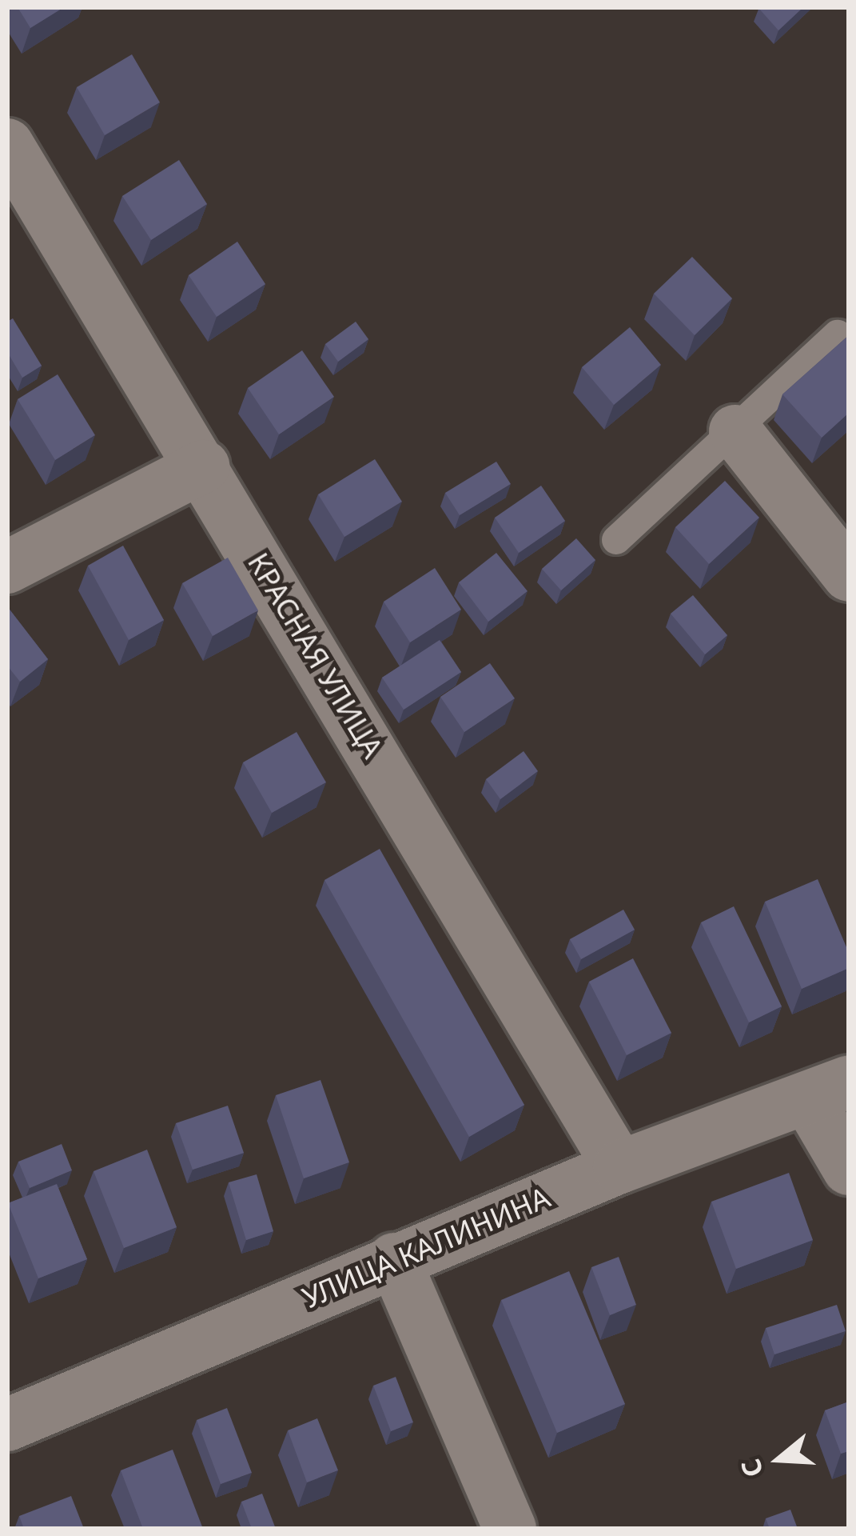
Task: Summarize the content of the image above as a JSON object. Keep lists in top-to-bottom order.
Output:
{
  "streets": {
    "street": ["КРАСНАЯ УЛИЦА", "УЛИЦА КАЛИНИНА"]
  },
  "crossings": [
    ["КРАСНАЯ УЛИЦА", "УЛИЦА КАЛИНИНА"]
  ],
  "north": "left"
}
